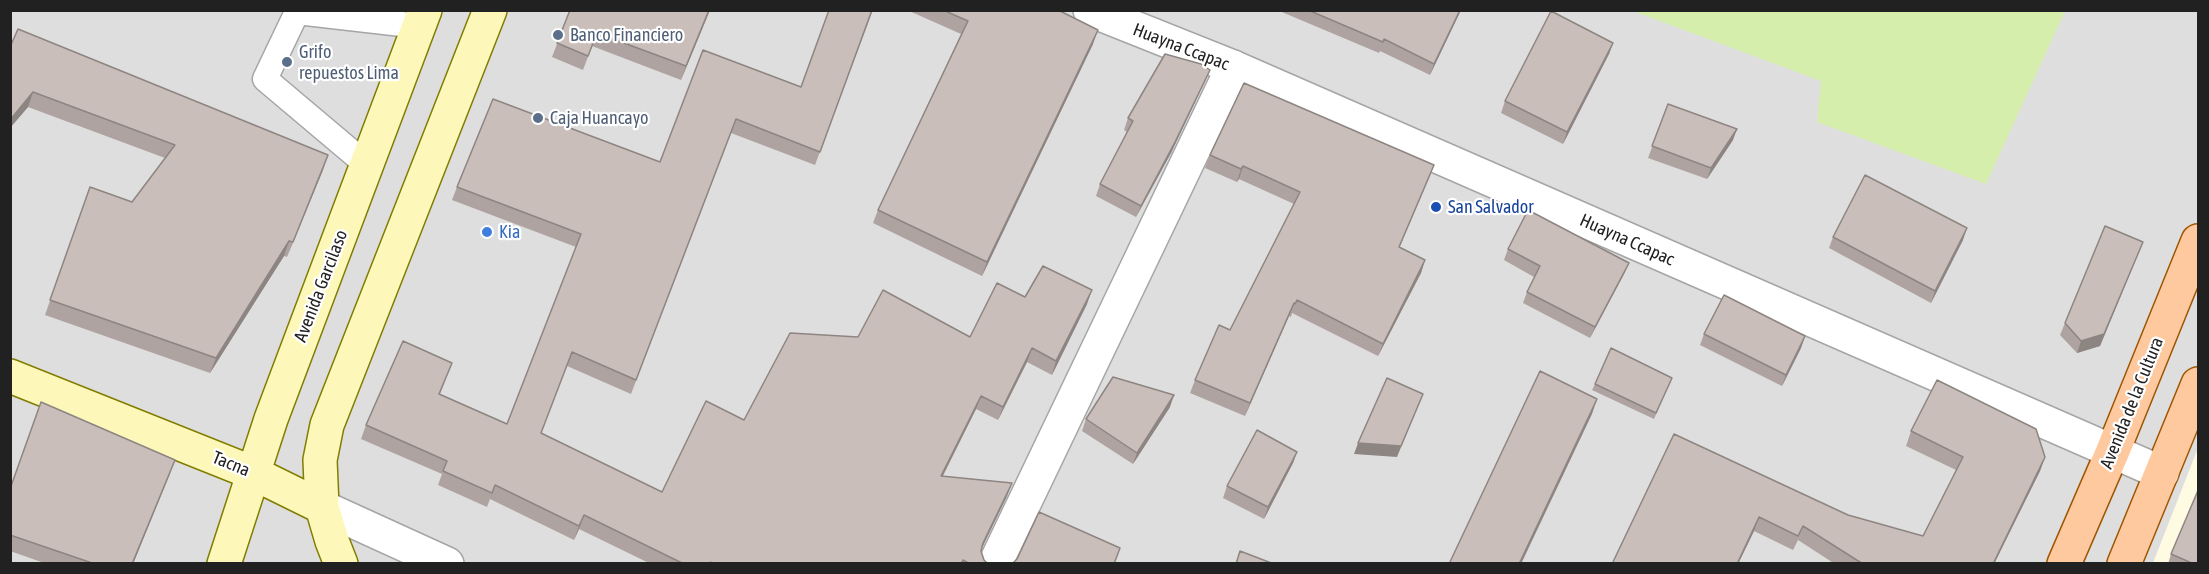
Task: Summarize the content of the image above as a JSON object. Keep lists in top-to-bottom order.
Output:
{
  "streets": {
    "main road": ["Avenida Garcilaso", "Avenida de la Cultura", "Tacna"],
    "street": ["Huayna Ccapac"]
  },
  "crossings": [
    ["Huayna Ccapac", "Avenida de la Cultura"],
    ["Avenida Garcilaso", "Tacna"]
  ],
  "places": [
    "Banco Financiero",
    "Grifo repuestos Lima",
    "Caja Huancayo",
    "San Salvador",
    "Kia"
  ]
}
